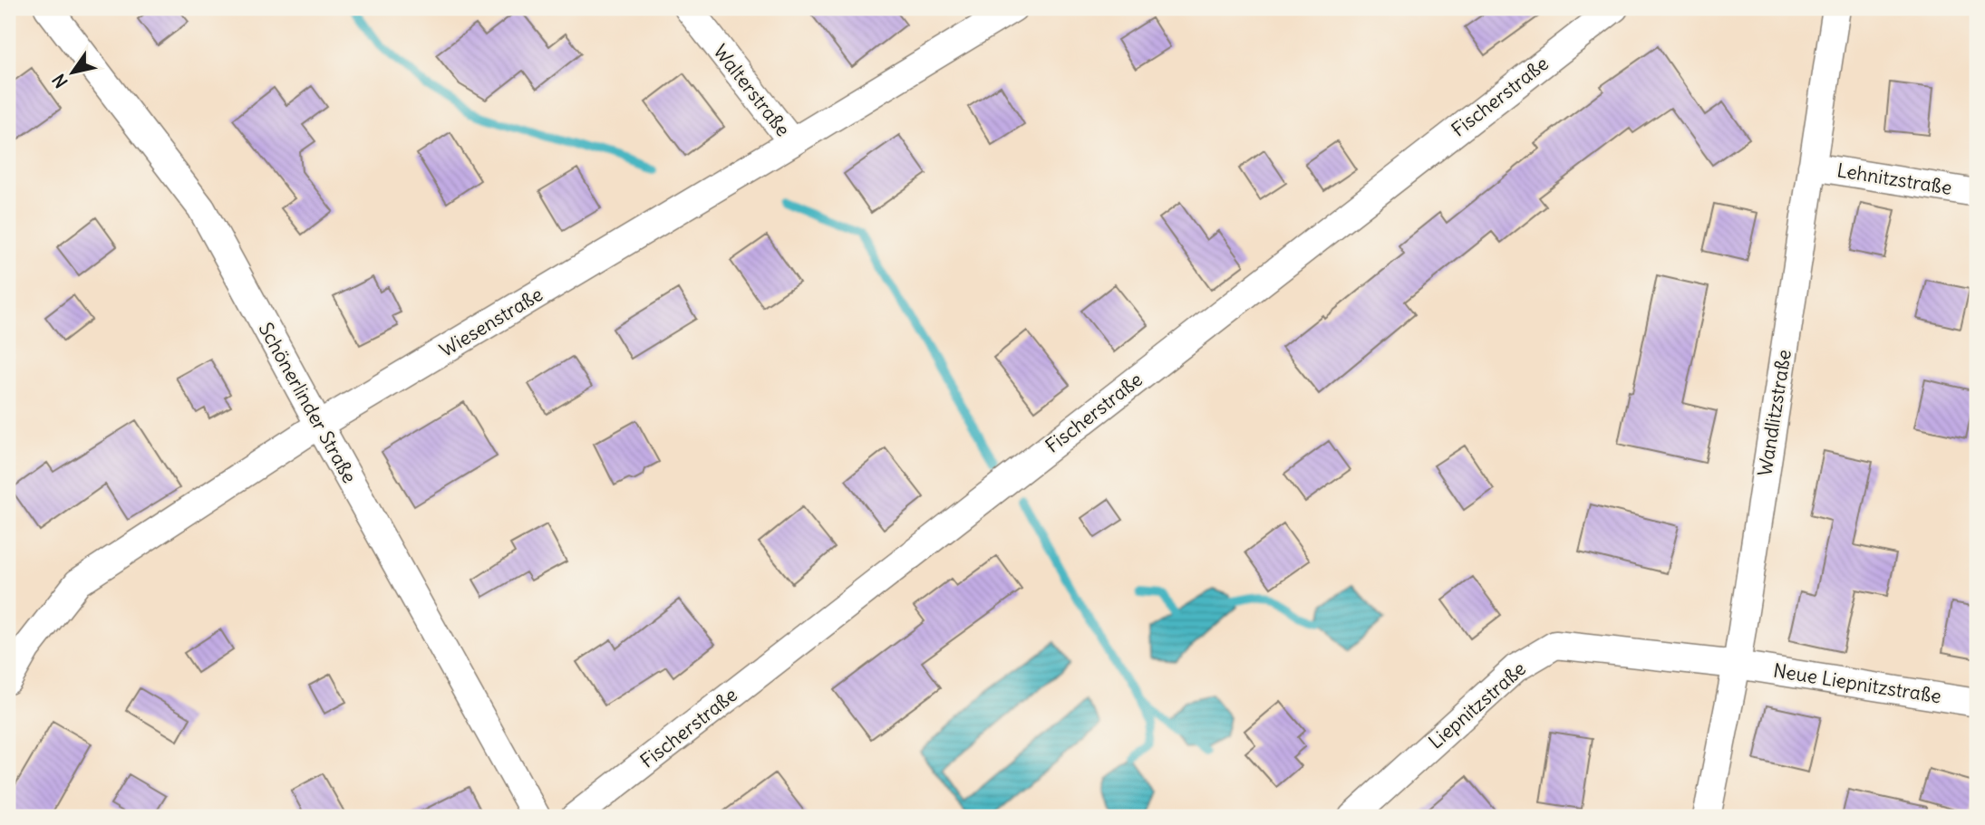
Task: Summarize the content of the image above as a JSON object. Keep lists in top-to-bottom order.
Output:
{
  "streets": {
    "street": [
      "Walterstraße",
      "Fischerstraße",
      "Lehnitzstraße",
      "Wiesenstraße",
      "Schönerlinder Straße",
      "Wandlitzstraße",
      "Neue Liepnitzstraße",
      "Liepnitzstraße"
    ]
  },
  "crossings": [
    ["Walterstraße", "Wiesenstraße"],
    ["Lehnitzstraße", "Wandlitzstraße"],
    ["Wiesenstraße", "Schönerlinder Straße"],
    ["Wandlitzstraße", "Neue Liepnitzstraße"],
    ["Wandlitzstraße", "Liepnitzstraße"],
    ["Neue Liepnitzstraße", "Liepnitzstraße"]
  ],
  "north": "bottom left"
}
